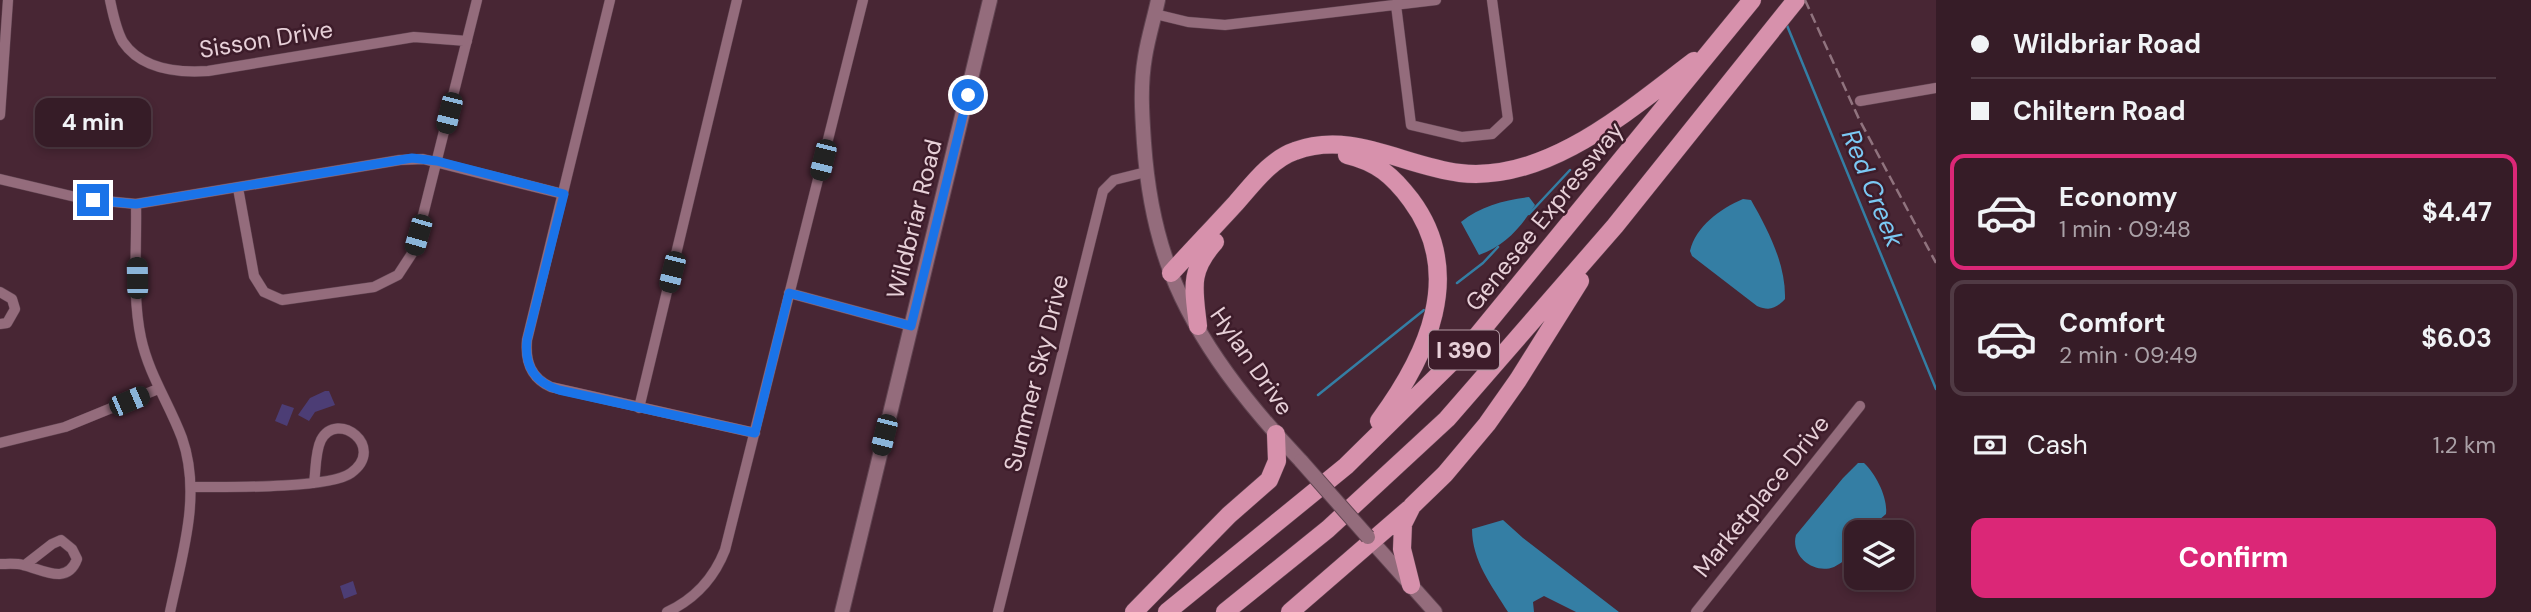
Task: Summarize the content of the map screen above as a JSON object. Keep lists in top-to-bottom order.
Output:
{
  "streets": {
    "highway": ["Genesee Expressway", "I 390"],
    "main road": ["Wildbriar Road", "Hylan Drive"],
    "street": ["Sisson Drive", "Summer Sky Drive", "Marketplace Drive"]
  },
  "crossings": [
    ["Hylan Drive", "Summer Sky Drive"]
  ],
  "water": ["Red Creek"],
  "page": {
    "banner": ["Wildbriar Road", "Chiltern Road"],
    "bubble": "4 min",
    "list": [
      {
        "name": "Economy",
        "note": "1 min · 09:48",
        "value": "$4.47"
      },
      {
        "name": "Comfort",
        "note": "2 min · 09:49",
        "value": "$6.03"
      }
    ],
    "pay": ["Cash", "1.2 km"],
    "buttons": "Confirm"
  }
}
